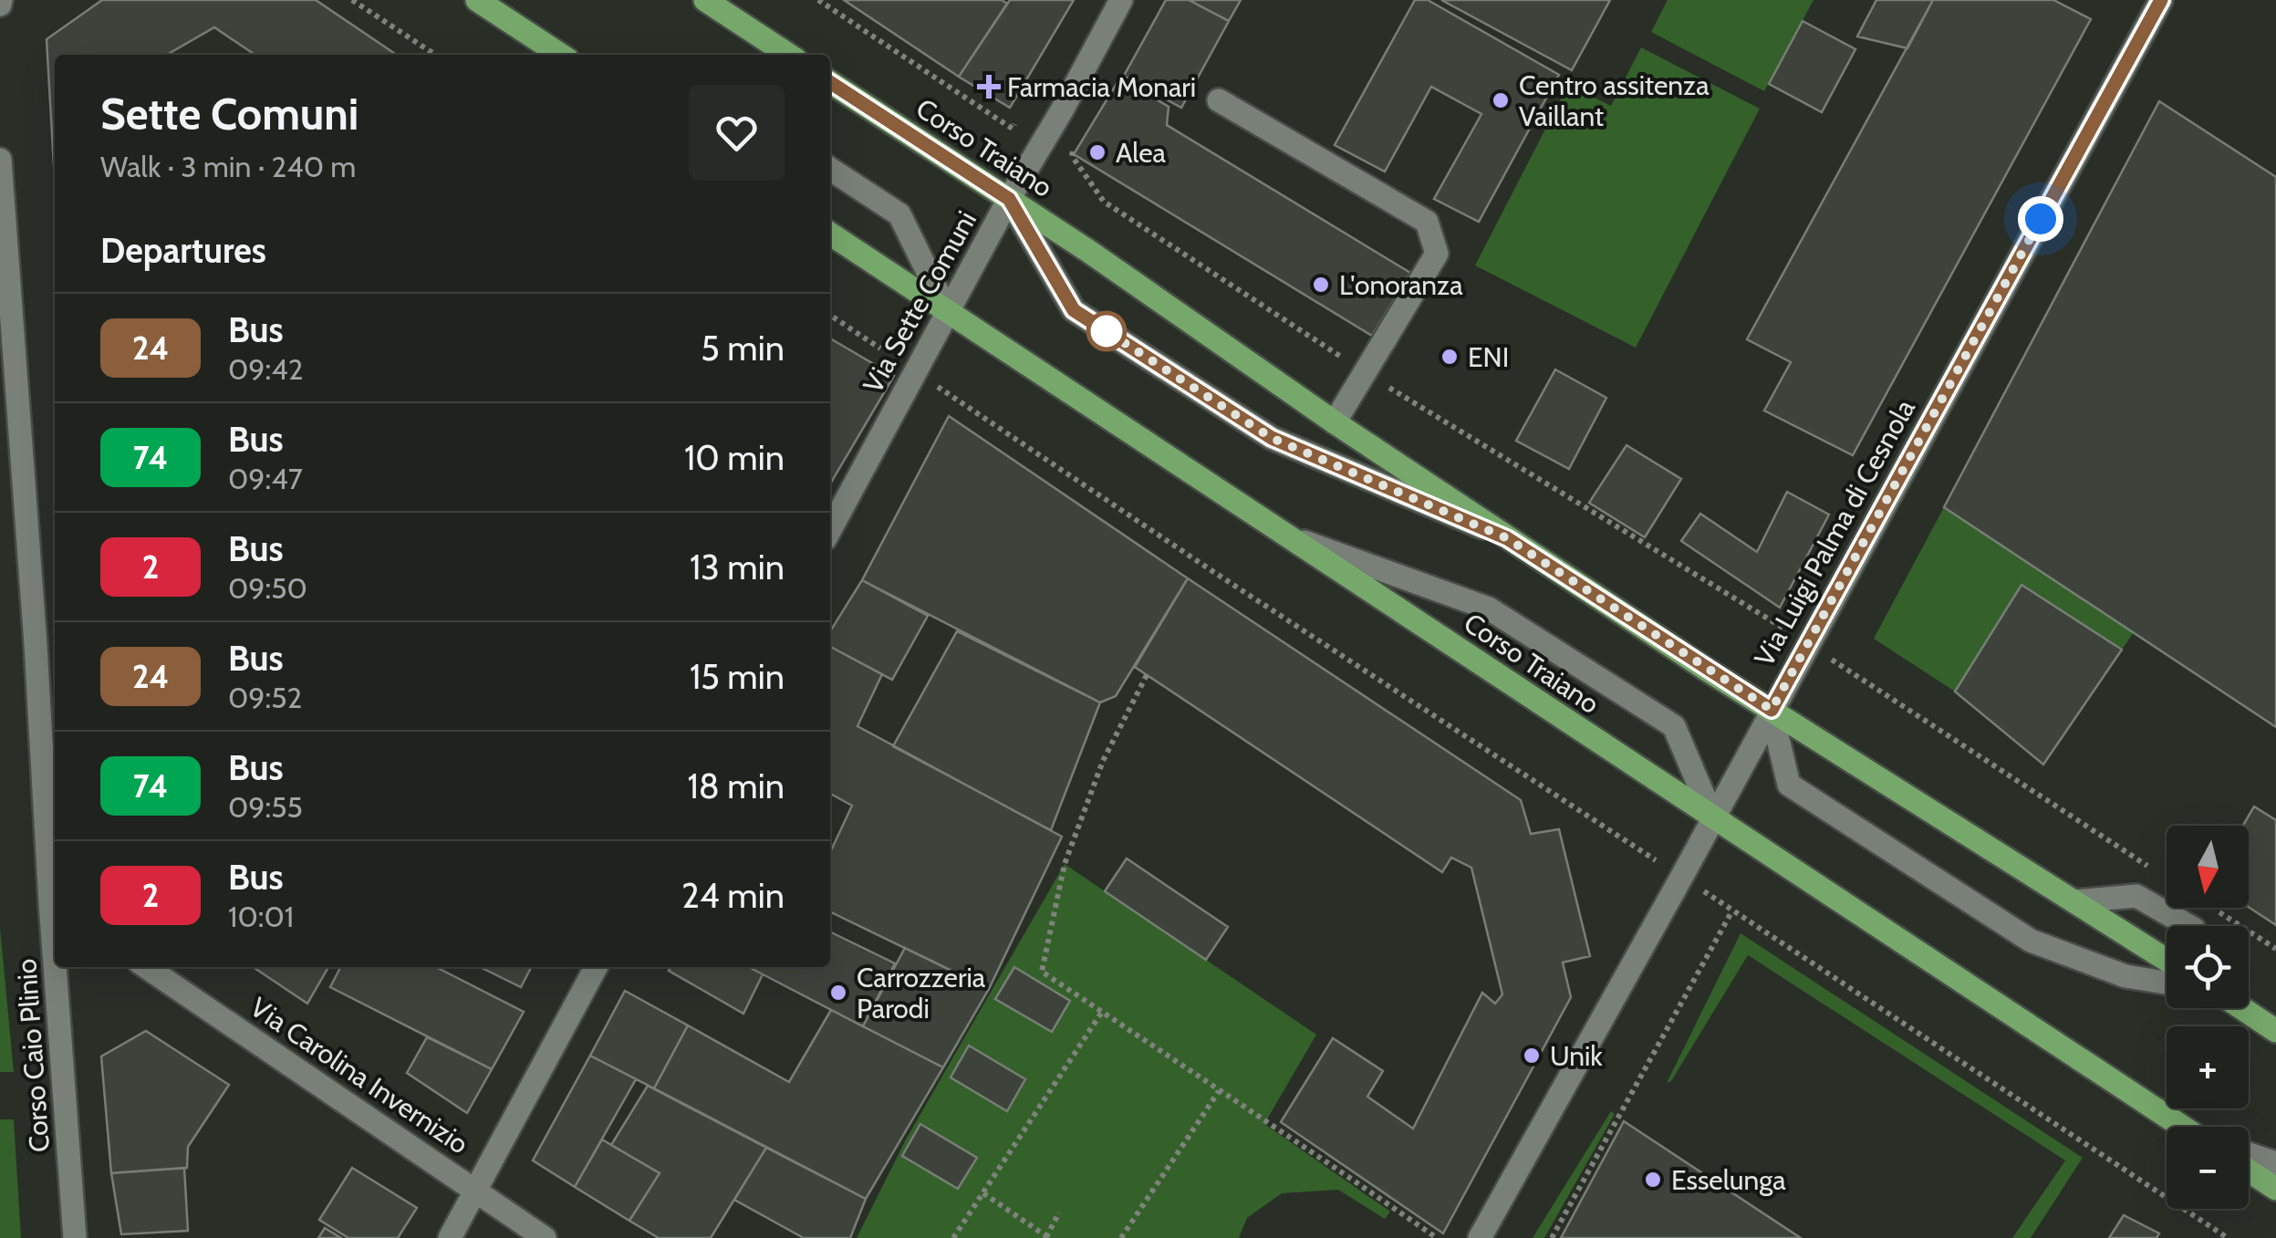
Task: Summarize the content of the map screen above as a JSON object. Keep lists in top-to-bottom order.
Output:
{
  "streets": {
    "main road": ["Corso Traiano"],
    "street": [
      "Via Sette Comuni",
      "Via Luigi Palma di Cesnola",
      "Corso Caio Plinio",
      "Via Carolina Invernizio"
    ]
  },
  "crossings": [
    ["Corso Traiano", "Via Sette Comuni"],
    ["Corso Traiano", "Via Luigi Palma di Cesnola"]
  ],
  "places": {
    "health": ["Farmacia Monari"],
    "other": [
      "Centro assitenza Vaillant",
      "Alea",
      "L'onoranza",
      "ENI",
      "Carrozzeria Parodi",
      "Unik",
      "Esselunga"
    ]
  },
  "lines": ["bus line 24"],
  "north": "bottom",
  "page": {
    "heading": [
      ["Sette Comuni", "Walk · 3 min · 240 m"],
      "Departures"
    ],
    "list": [
      {
        "mark": "24",
        "name": "Bus",
        "note": "09:42",
        "value": "5 min"
      },
      {
        "mark": "74",
        "name": "Bus",
        "note": "09:47",
        "value": "10 min"
      },
      {
        "mark": "2",
        "name": "Bus",
        "note": "09:50",
        "value": "13 min"
      },
      {
        "mark": "24",
        "name": "Bus",
        "note": "09:52",
        "value": "15 min"
      },
      {
        "mark": "74",
        "name": "Bus",
        "note": "09:55",
        "value": "18 min"
      },
      {
        "mark": "2",
        "name": "Bus",
        "note": "10:01",
        "value": "24 min"
      }
    ],
    "map_buttons": ["+", "−"]
  }
}
